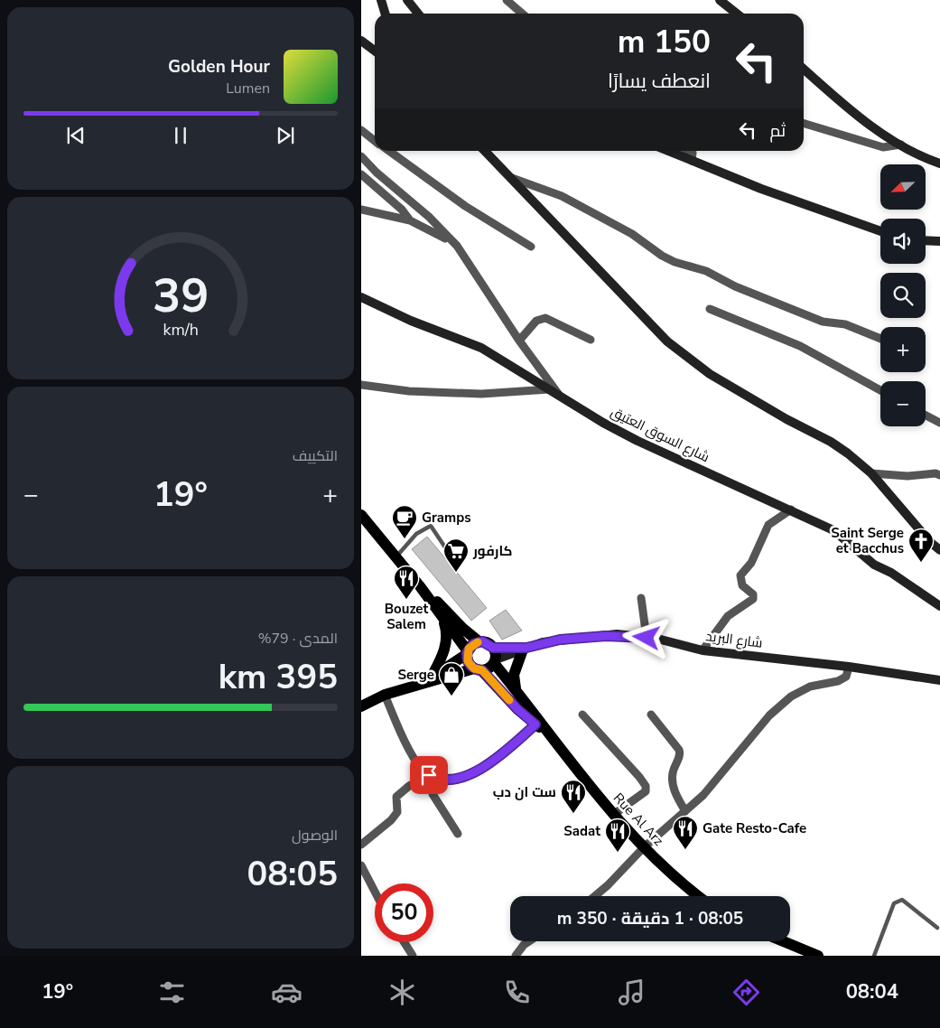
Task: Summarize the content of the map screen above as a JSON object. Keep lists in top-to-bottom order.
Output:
{
  "streets": {
    "main road": ["Rue Al Arz"],
    "street": ["شارع السوق العتيق", "شارع البريد"]
  },
  "crossings": [
    ["شارع البريد", "Rue Al Arz"]
  ],
  "places": {
    "cafe": ["Gramps"],
    "church": ["Saint Serge et Bacchus"],
    "supermarket": ["كارفور"],
    "restaurant": [
      "Bouzet Salem",
      "ست ان دب",
      "Gate Resto-Cafe",
      "Sadat"
    ],
    "shop": ["Serge"]
  },
  "north": "bottom left",
  "page": {
    "turn": ["150 m", "انعطف يسارًا"],
    "song": ["Golden Hour", "Lumen"],
    "then": "ثم",
    "map_buttons": ["+", "−"],
    "tile": [
      "التكييف",
      ["المدى · 79%", "395 km"],
      ["الوصول", "08:05"]
    ],
    "heat": ["−", "19°", "+"],
    "limit": "50",
    "trip": "08:05 · 1 دقيقة · 350 m",
    "tabs": ["08:04", "19°"],
    "gauge": ["39", "km/h"]
  }
}
